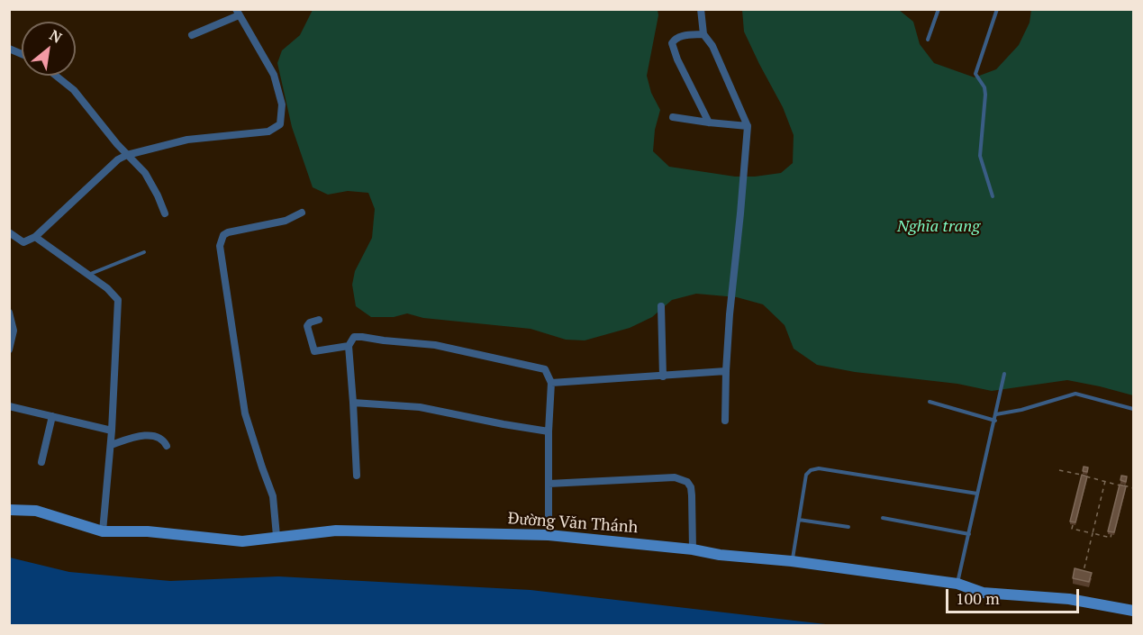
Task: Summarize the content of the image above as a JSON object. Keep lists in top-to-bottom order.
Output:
{
  "streets": {
    "main road": ["Đường Văn Thánh"]
  },
  "parks": ["Nghĩa trang"],
  "scale_bar": "100 m",
  "north": "top right"
}
